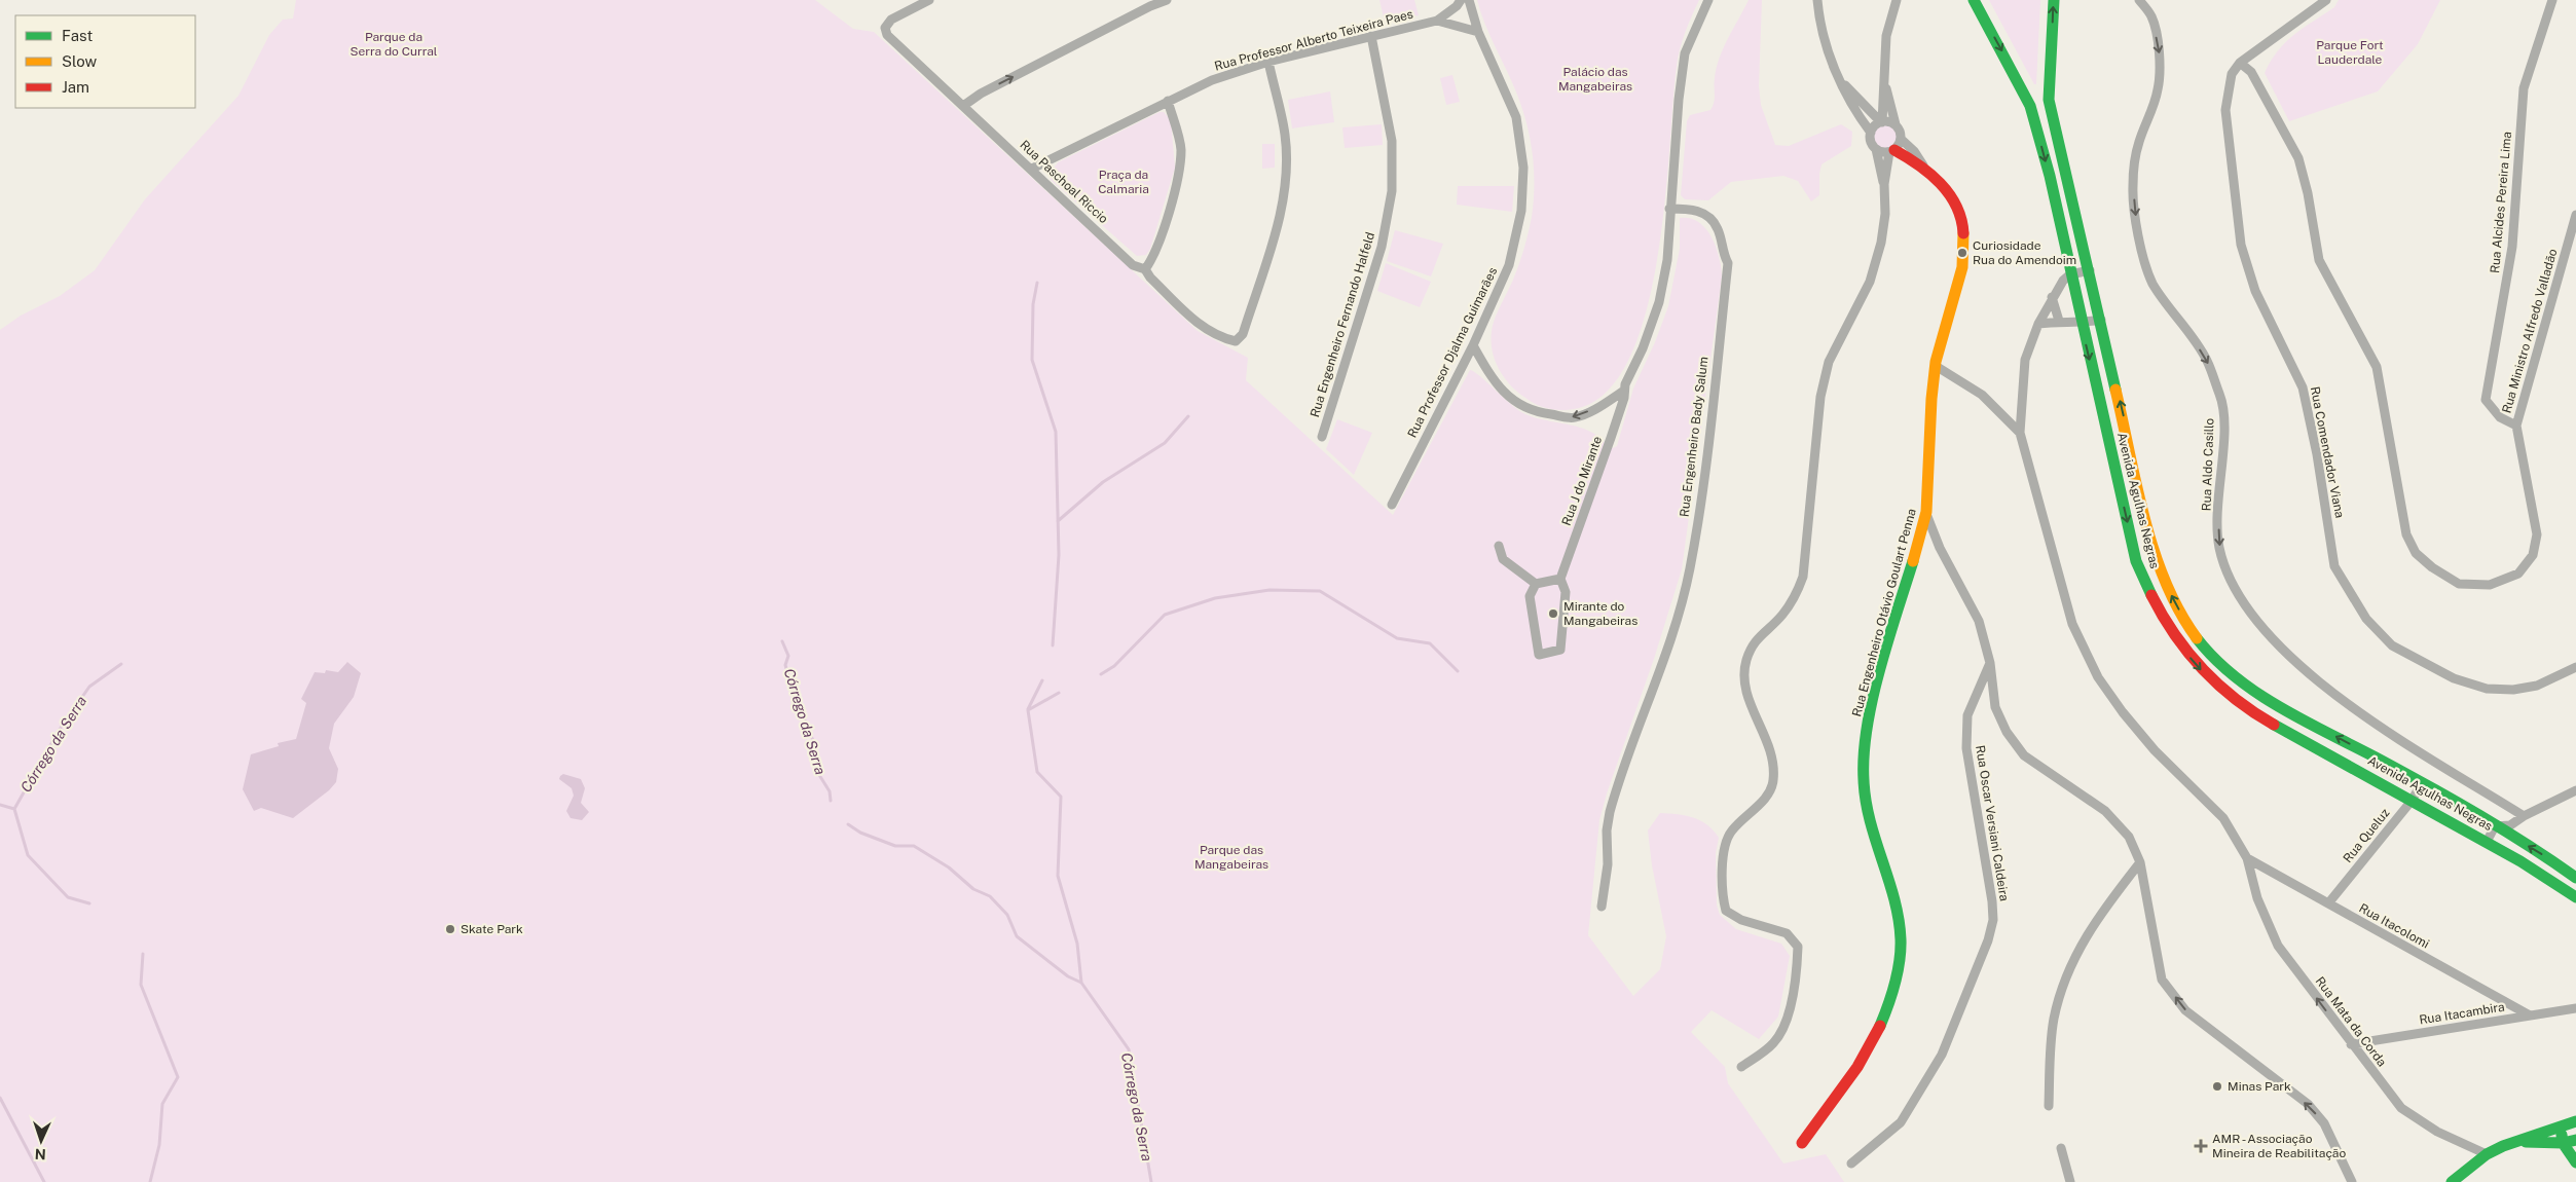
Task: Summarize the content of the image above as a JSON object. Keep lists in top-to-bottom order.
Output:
{
  "streets": {
    "street": [
      "Rua Professor Alberto Teixeira Paes",
      "Rua Paschoal Riccio",
      "Rua Alcides Pereira Lima",
      "Rua Engenheiro Fernando Halfeld",
      "Rua Ministro Alfredo Valladão",
      "Rua Professor Djalma Guimarães",
      "Rua Engenheiro Bady Salum",
      "Rua Comendador Viana",
      "Rua Aldo Casillo",
      "Rua J do Mirante",
      "Avenida Agulhas Negras",
      "Rua Engenheiro Otávio Goulart Penna",
      "Rua Oscar Versiani Caldeira",
      "Rua Queluz",
      "Rua Itacolomi",
      "Rua Itacambira",
      "Rua Mata da Corda"
    ]
  },
  "crossings": [
    ["Rua Professor Alberto Teixeira Paes", "Rua Paschoal Riccio"],
    ["Rua Professor Alberto Teixeira Paes", "Rua Engenheiro Fernando Halfeld"],
    ["Rua Alcides Pereira Lima", "Rua Ministro Alfredo Valladão"],
    ["Rua Ministro Alfredo Valladão", "Rua Comendador Viana"],
    ["Rua Engenheiro Bady Salum", "Rua J do Mirante"],
    ["Avenida Agulhas Negras", "Rua Queluz"],
    ["Rua Queluz", "Rua Itacolomi"],
    ["Rua Itacolomi", "Rua Itacambira"],
    ["Rua Itacolomi", "Rua Mata da Corda"],
    ["Rua Itacambira", "Rua Mata da Corda"]
  ],
  "one_way": ["Rua Aldo Casillo", "Rua Mata da Corda"],
  "water": ["Córrego da Serra"],
  "parks": [
    "Parque da Serra do Curral",
    "Parque Fort Lauderdale",
    "Palácio das Mangabeiras",
    "Praça da Calmaria",
    "Parque das Mangabeiras"
  ],
  "places": {
    "other": [
      "Curiosidade Rua do Amendoim",
      "Mirante do Mangabeiras",
      "Skate Park",
      "Minas Park"
    ],
    "health": ["AMR - Associação Mineira de Reabilitação"]
  },
  "legend": ["Fast", "Slow", "Jam"],
  "north": "bottom"
}
